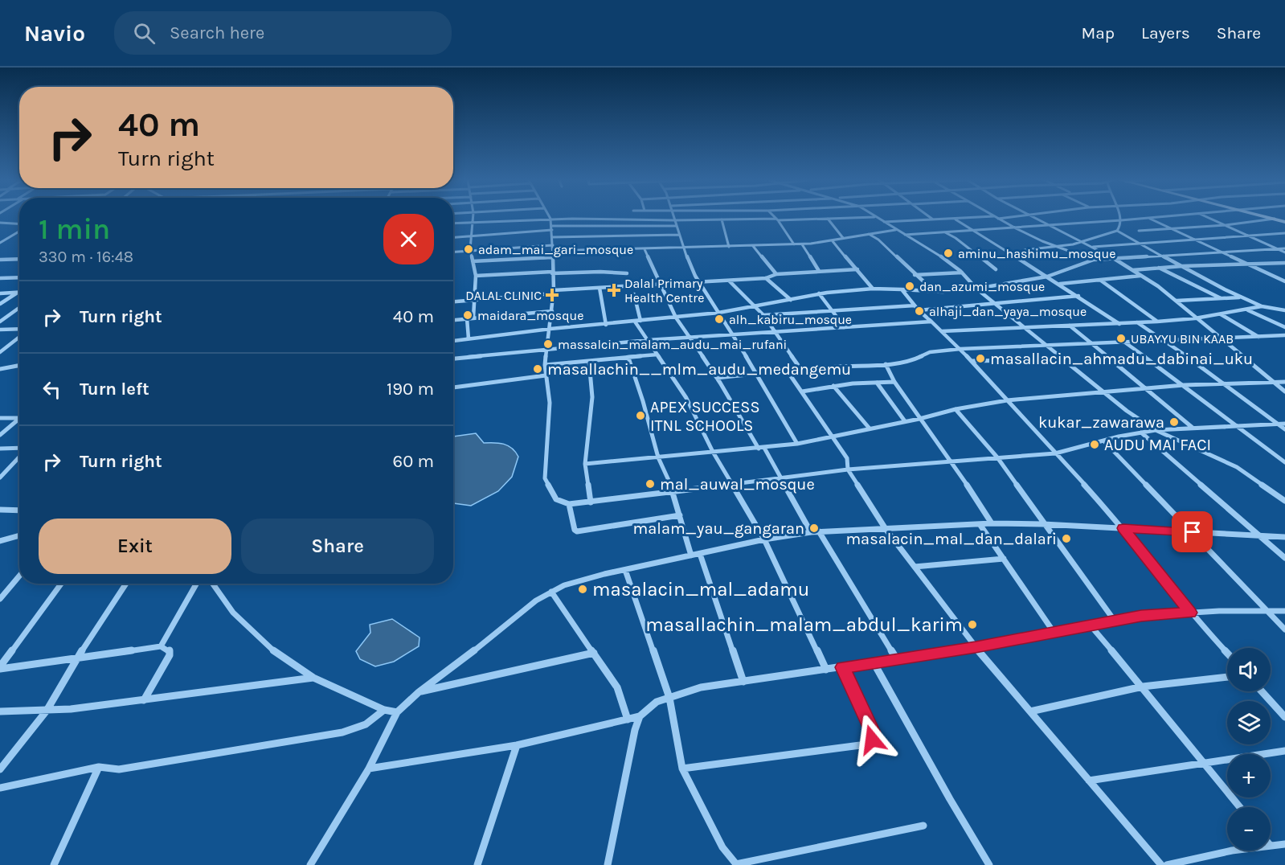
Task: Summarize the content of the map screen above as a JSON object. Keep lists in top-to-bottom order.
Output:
{
  "places": {
    "other": [
      "adam_mai_gari_mosque",
      "aminu_hashimu_mosque",
      "dan_azumi_mosque",
      "alhaji_dan_yaya_mosque",
      "maidara_mosque",
      "alh_kabiru_mosque",
      "UBAYYU BIN KAAB",
      "massalcin_malam_audu_mai_rufani",
      "masallacin_ahmadu_dabinai_uku",
      "masallachin__mlm_audu_medangemu",
      "APEX SUCCESS ITNL SCHOOLS",
      "kukar_zawarawa",
      "AUDU MAI FACI",
      "mal_auwal_mosque",
      "malam_yau_gangaran",
      "masalacin_mal_dan_dalari",
      "masalacin_mal_adamu",
      "masallachin_malam_abdul_karim"
    ],
    "health": ["Dalal Primary Health Centre", "DALAL CLINIC"]
  },
  "page": {
    "header": "Navio",
    "search": "Search here",
    "nav": ["Map", "Layers", "Share"],
    "turn": ["40 m", "Turn right"],
    "heading": ["1 min", "330 m · 16:48"],
    "list": [
      {
        "name": "Turn right",
        "value": "40 m"
      },
      {
        "name": "Turn left",
        "value": "190 m"
      },
      {
        "name": "Turn right",
        "value": "60 m"
      }
    ],
    "buttons": ["Exit", "Share"],
    "map_buttons": ["+", "−"]
  }
}
